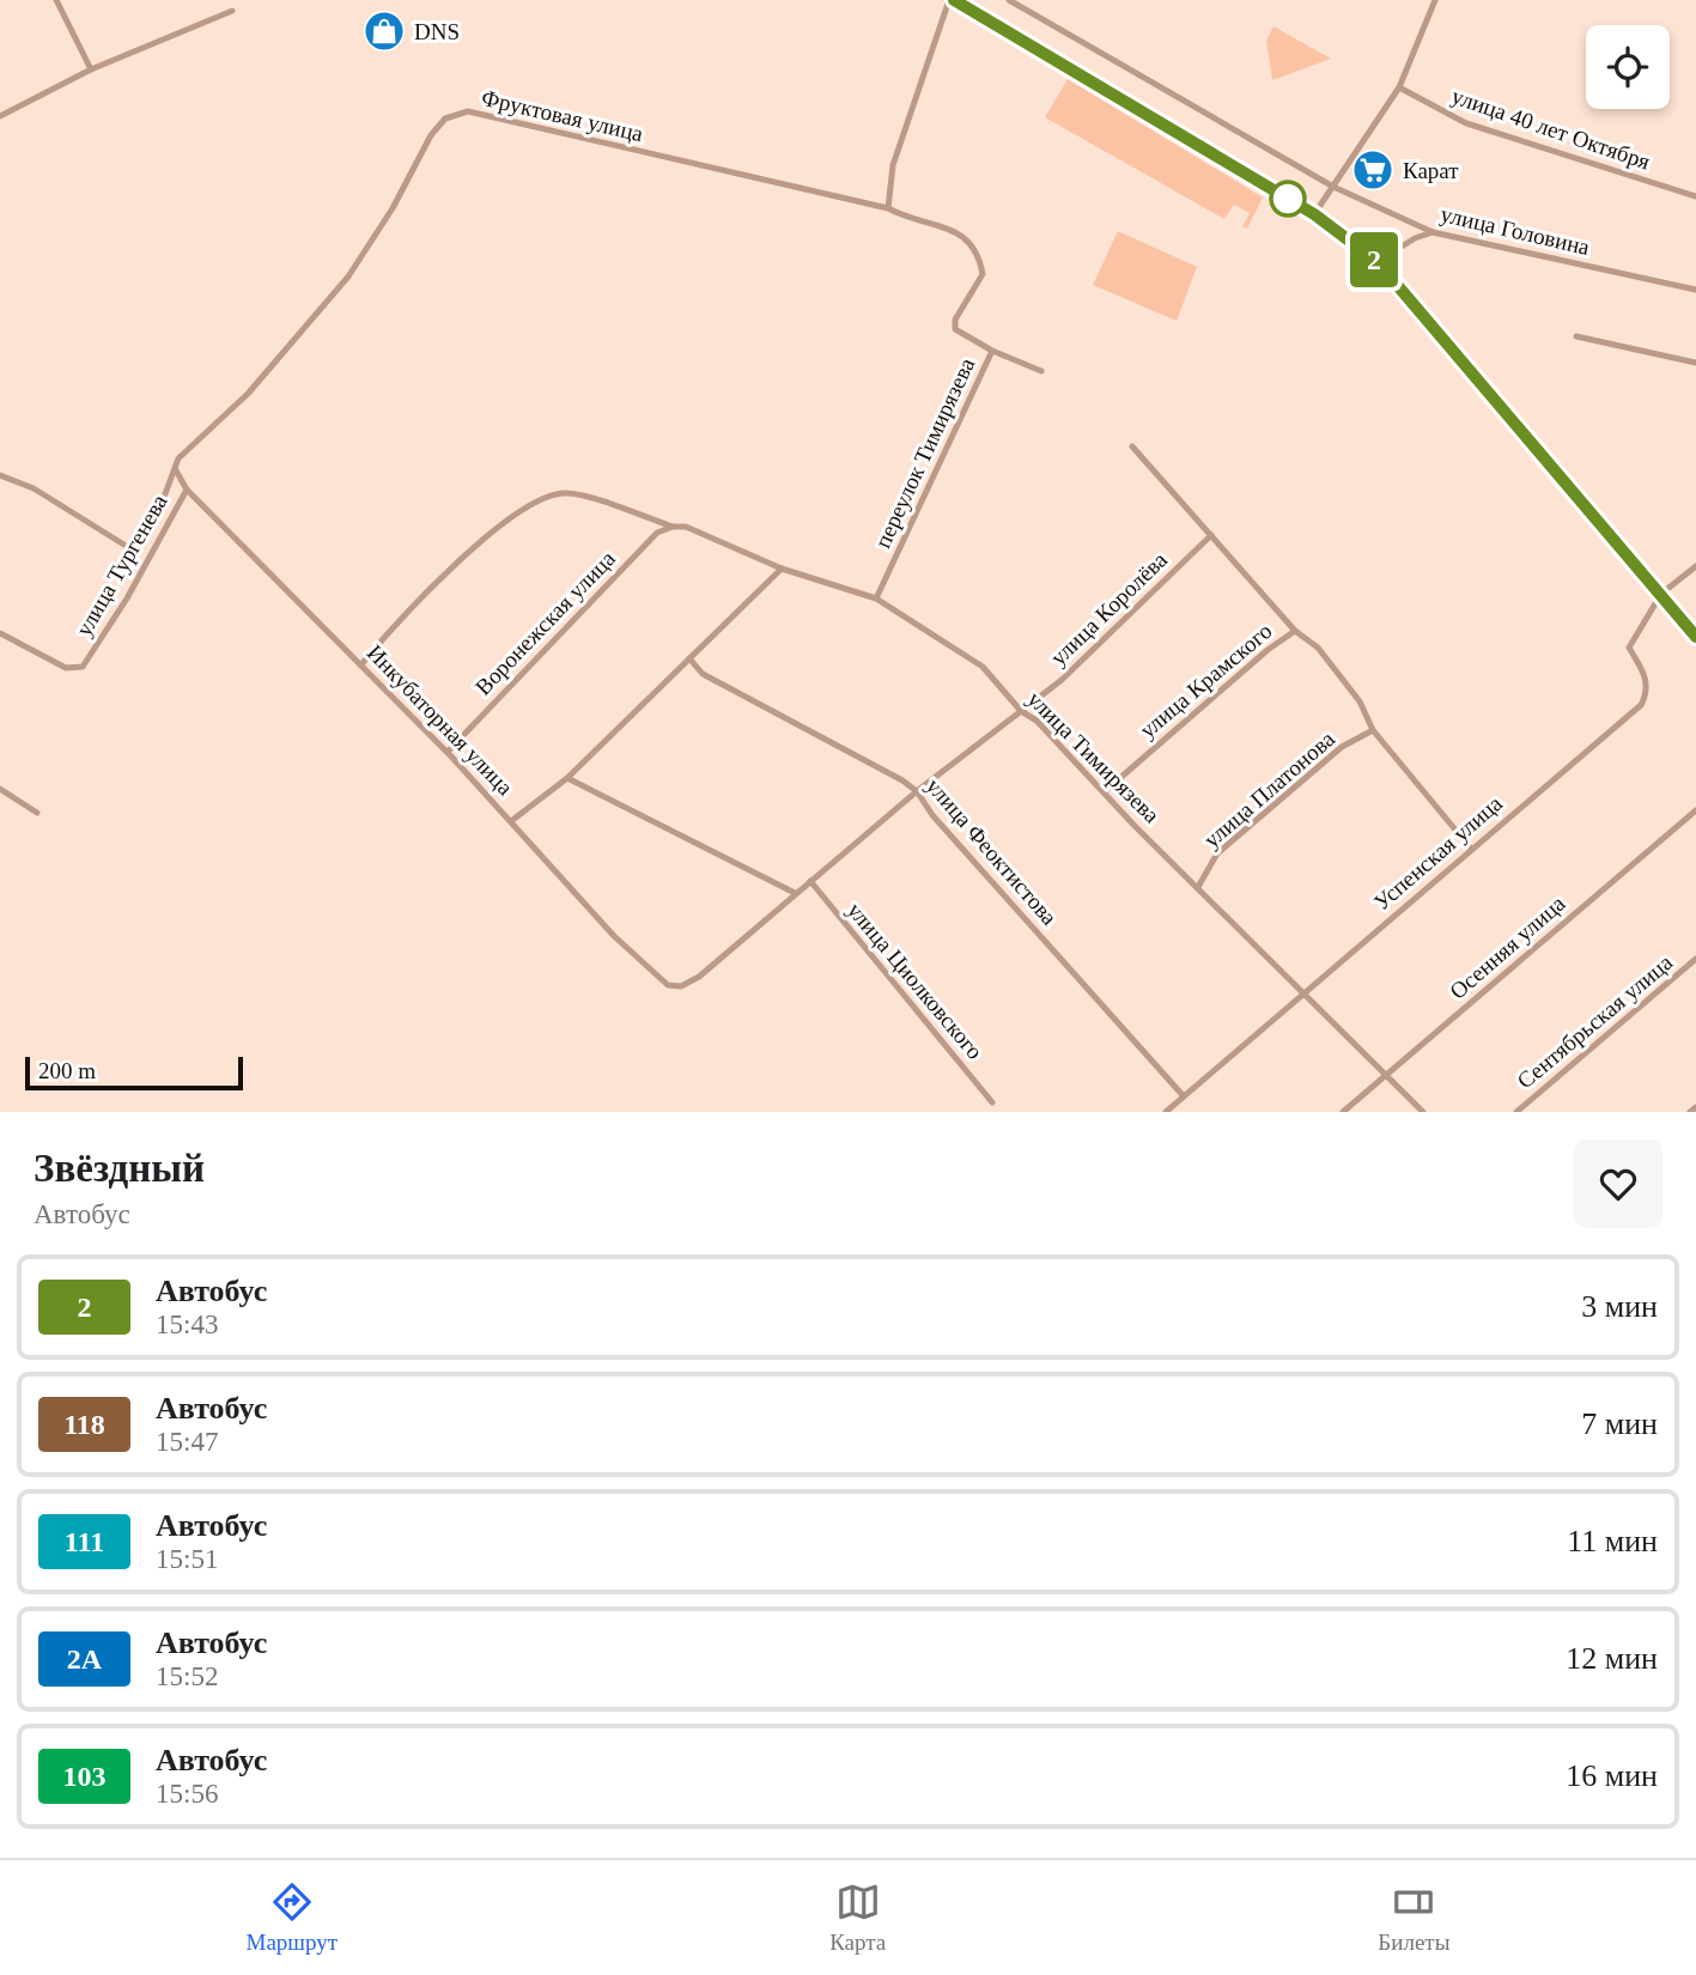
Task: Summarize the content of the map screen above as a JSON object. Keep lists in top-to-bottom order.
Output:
{
  "streets": {
    "street": [
      "Фруктовая улица",
      "улица 40 лет Октября",
      "улица Головина",
      "переулок Тимирязева",
      "улица Тургенева",
      "улица Королёва",
      "Воронежская улица",
      "улица Крамского",
      "Инкубаторная улица",
      "улица Тимирязева",
      "улица Платонова",
      "улица Феоктистова",
      "Успенская улица",
      "Осенняя улица",
      "улица Циолковского",
      "Сентябрьская улица"
    ]
  },
  "crossings": [
    ["Фруктовая улица", "переулок Тимирязева"],
    ["Фруктовая улица", "Инкубаторная улица"],
    ["переулок Тимирязева", "улица Тимирязева"],
    ["улица Тургенева", "Инкубаторная улица"],
    ["улица Королёва", "Инкубаторная улица"],
    ["улица Королёва", "улица Тимирязева"],
    ["улица Королёва", "улица Феоктистова"],
    ["улица Королёва", "улица Циолковского"],
    ["Воронежская улица", "Инкубаторная улица"],
    ["Воронежская улица", "улица Тимирязева"],
    ["улица Крамского", "улица Тимирязева"],
    ["Инкубаторная улица", "улица Тимирязева"],
    ["улица Тимирязева", "улица Платонова"],
    ["улица Тимирязева", "Успенская улица"],
    ["улица Тимирязева", "Осенняя улица"],
    ["улица Феоктистова", "Успенская улица"]
  ],
  "places": {
    "shop": ["DNS"],
    "supermarket": ["Карат"]
  },
  "lines": ["bus line 2"],
  "scale_bar": "200 m",
  "page": {
    "on_map": "2",
    "scale": "200 m",
    "heading": ["Звёздный", "Автобус"],
    "list": [
      {
        "mark": "2",
        "name": "Автобус",
        "note": "15:43",
        "value": "3 мин"
      },
      {
        "mark": "118",
        "name": "Автобус",
        "note": "15:47",
        "value": "7 мин"
      },
      {
        "mark": "111",
        "name": "Автобус",
        "note": "15:51",
        "value": "11 мин"
      },
      {
        "mark": "2А",
        "name": "Автобус",
        "note": "15:52",
        "value": "12 мин"
      },
      {
        "mark": "103",
        "name": "Автобус",
        "note": "15:56",
        "value": "16 мин"
      }
    ],
    "tabs": ["Маршрут", "Карта", "Билеты"]
  }
}
